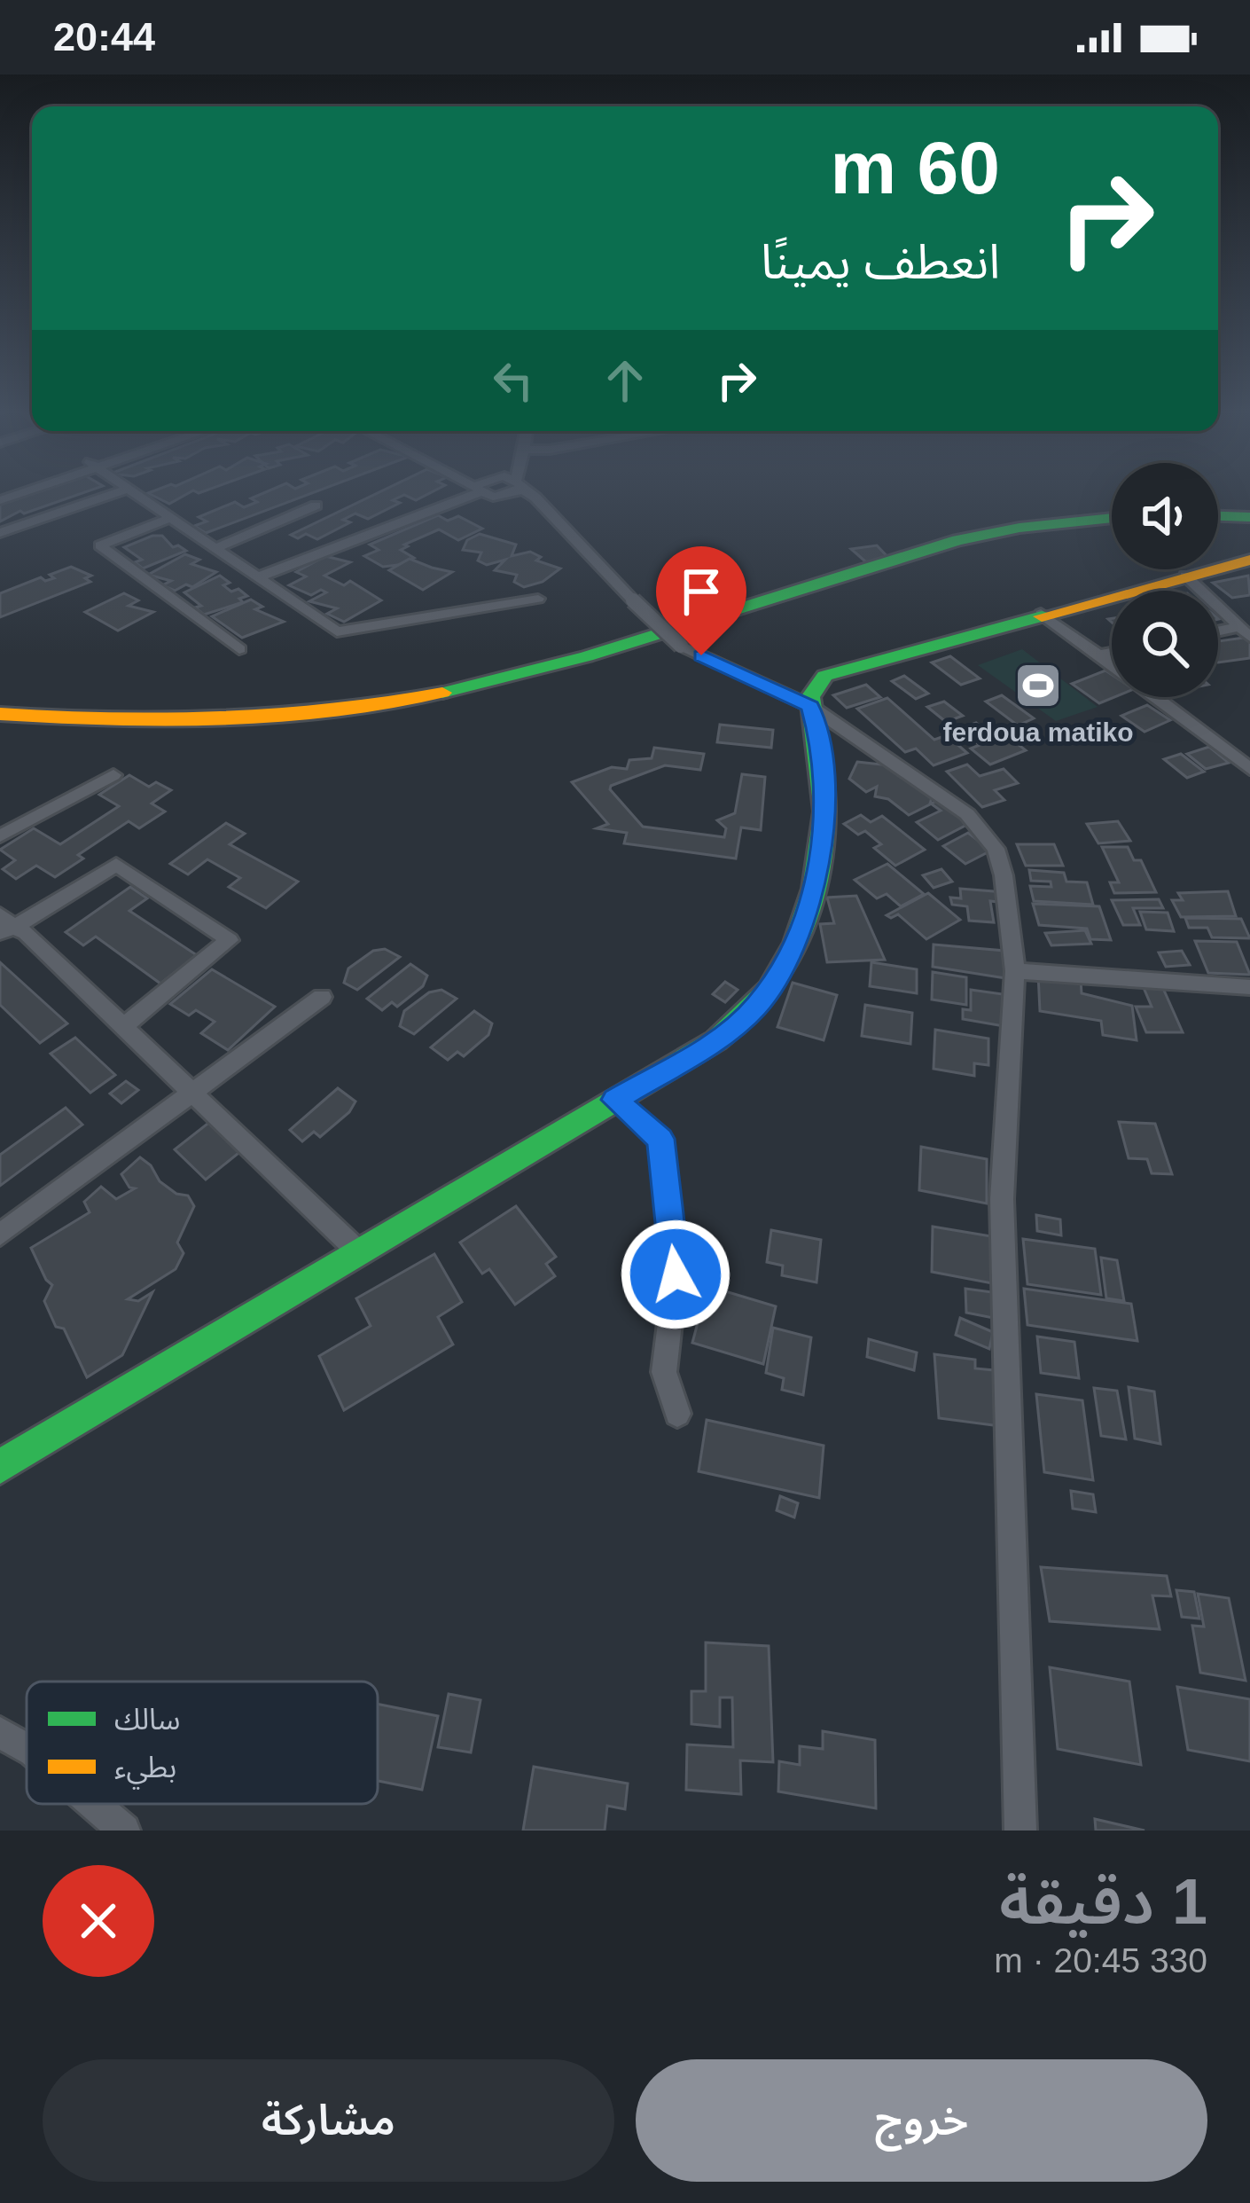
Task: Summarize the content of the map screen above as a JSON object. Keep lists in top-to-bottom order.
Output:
{
  "places": {
    "sports": ["ferdoua matiko"]
  },
  "legend": ["سالك", "بطيء"],
  "page": {
    "status": "20:44",
    "turn": ["60 m", "انعطف يمينًا"],
    "heading": ["1 دقيقة", "330 m · 20:45"],
    "buttons": ["خروج", "مشاركة"]
  }
}
